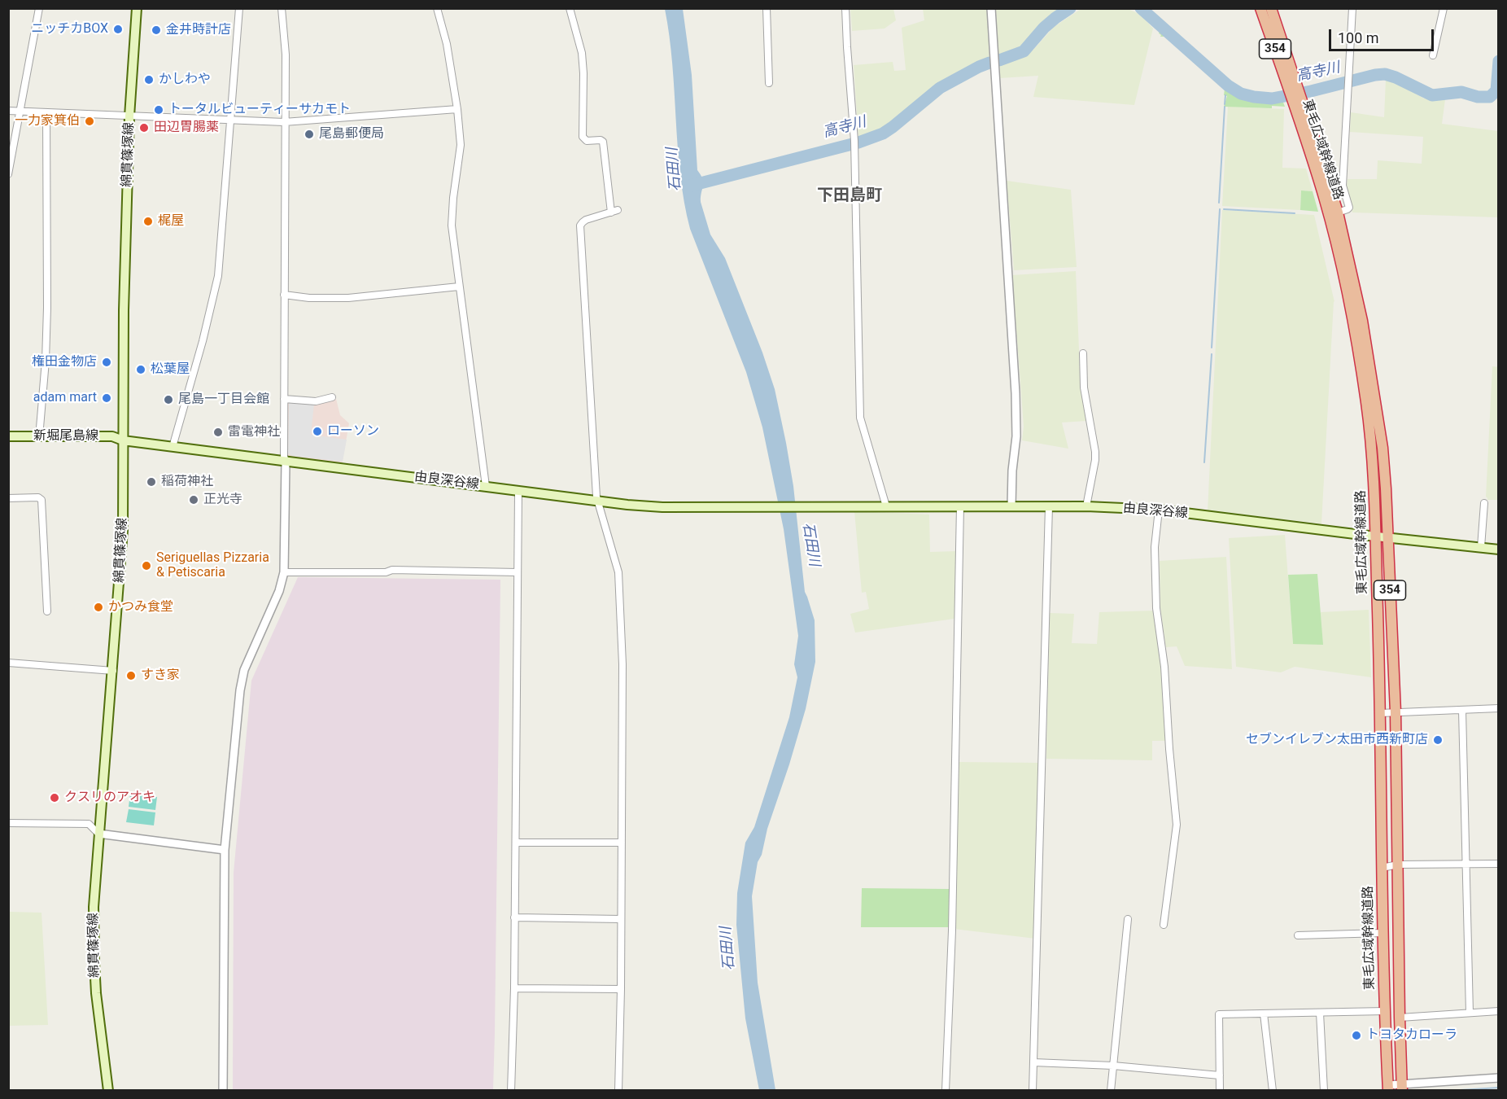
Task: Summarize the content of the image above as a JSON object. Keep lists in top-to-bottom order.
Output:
{
  "streets": {
    "highway": ["354", "東毛広域幹線道路"],
    "main road": ["綿貫篠塚線", "新堀尾島線", "由良深谷線"]
  },
  "crossings": [
    ["東毛広域幹線道路", "由良深谷線"],
    ["綿貫篠塚線", "新堀尾島線"],
    ["綿貫篠塚線", "由良深谷線"],
    ["新堀尾島線", "由良深谷線"]
  ],
  "districts": ["下田島町"],
  "water": ["高寺川", "石田川"],
  "places": [
    "ニッチカBOX",
    "金井時計店",
    "かしわや",
    "トータルビューティーサカモト",
    "一力家箕伯",
    "田辺胃腸薬",
    "尾島郵便局",
    "梶屋",
    "権田金物店",
    "松葉屋",
    "adam mart",
    "尾島一丁目会館",
    "ローソン",
    "雷電神社",
    "稲荷神社",
    "正光寺",
    "Seriguellas Pizzaria & Petiscaria",
    "かつみ食堂",
    "すき家",
    "セブンイレブン太田市西新町店",
    "クスリのアオキ",
    "トヨタカローラ"
  ],
  "scale_bar": "100 m"
}
